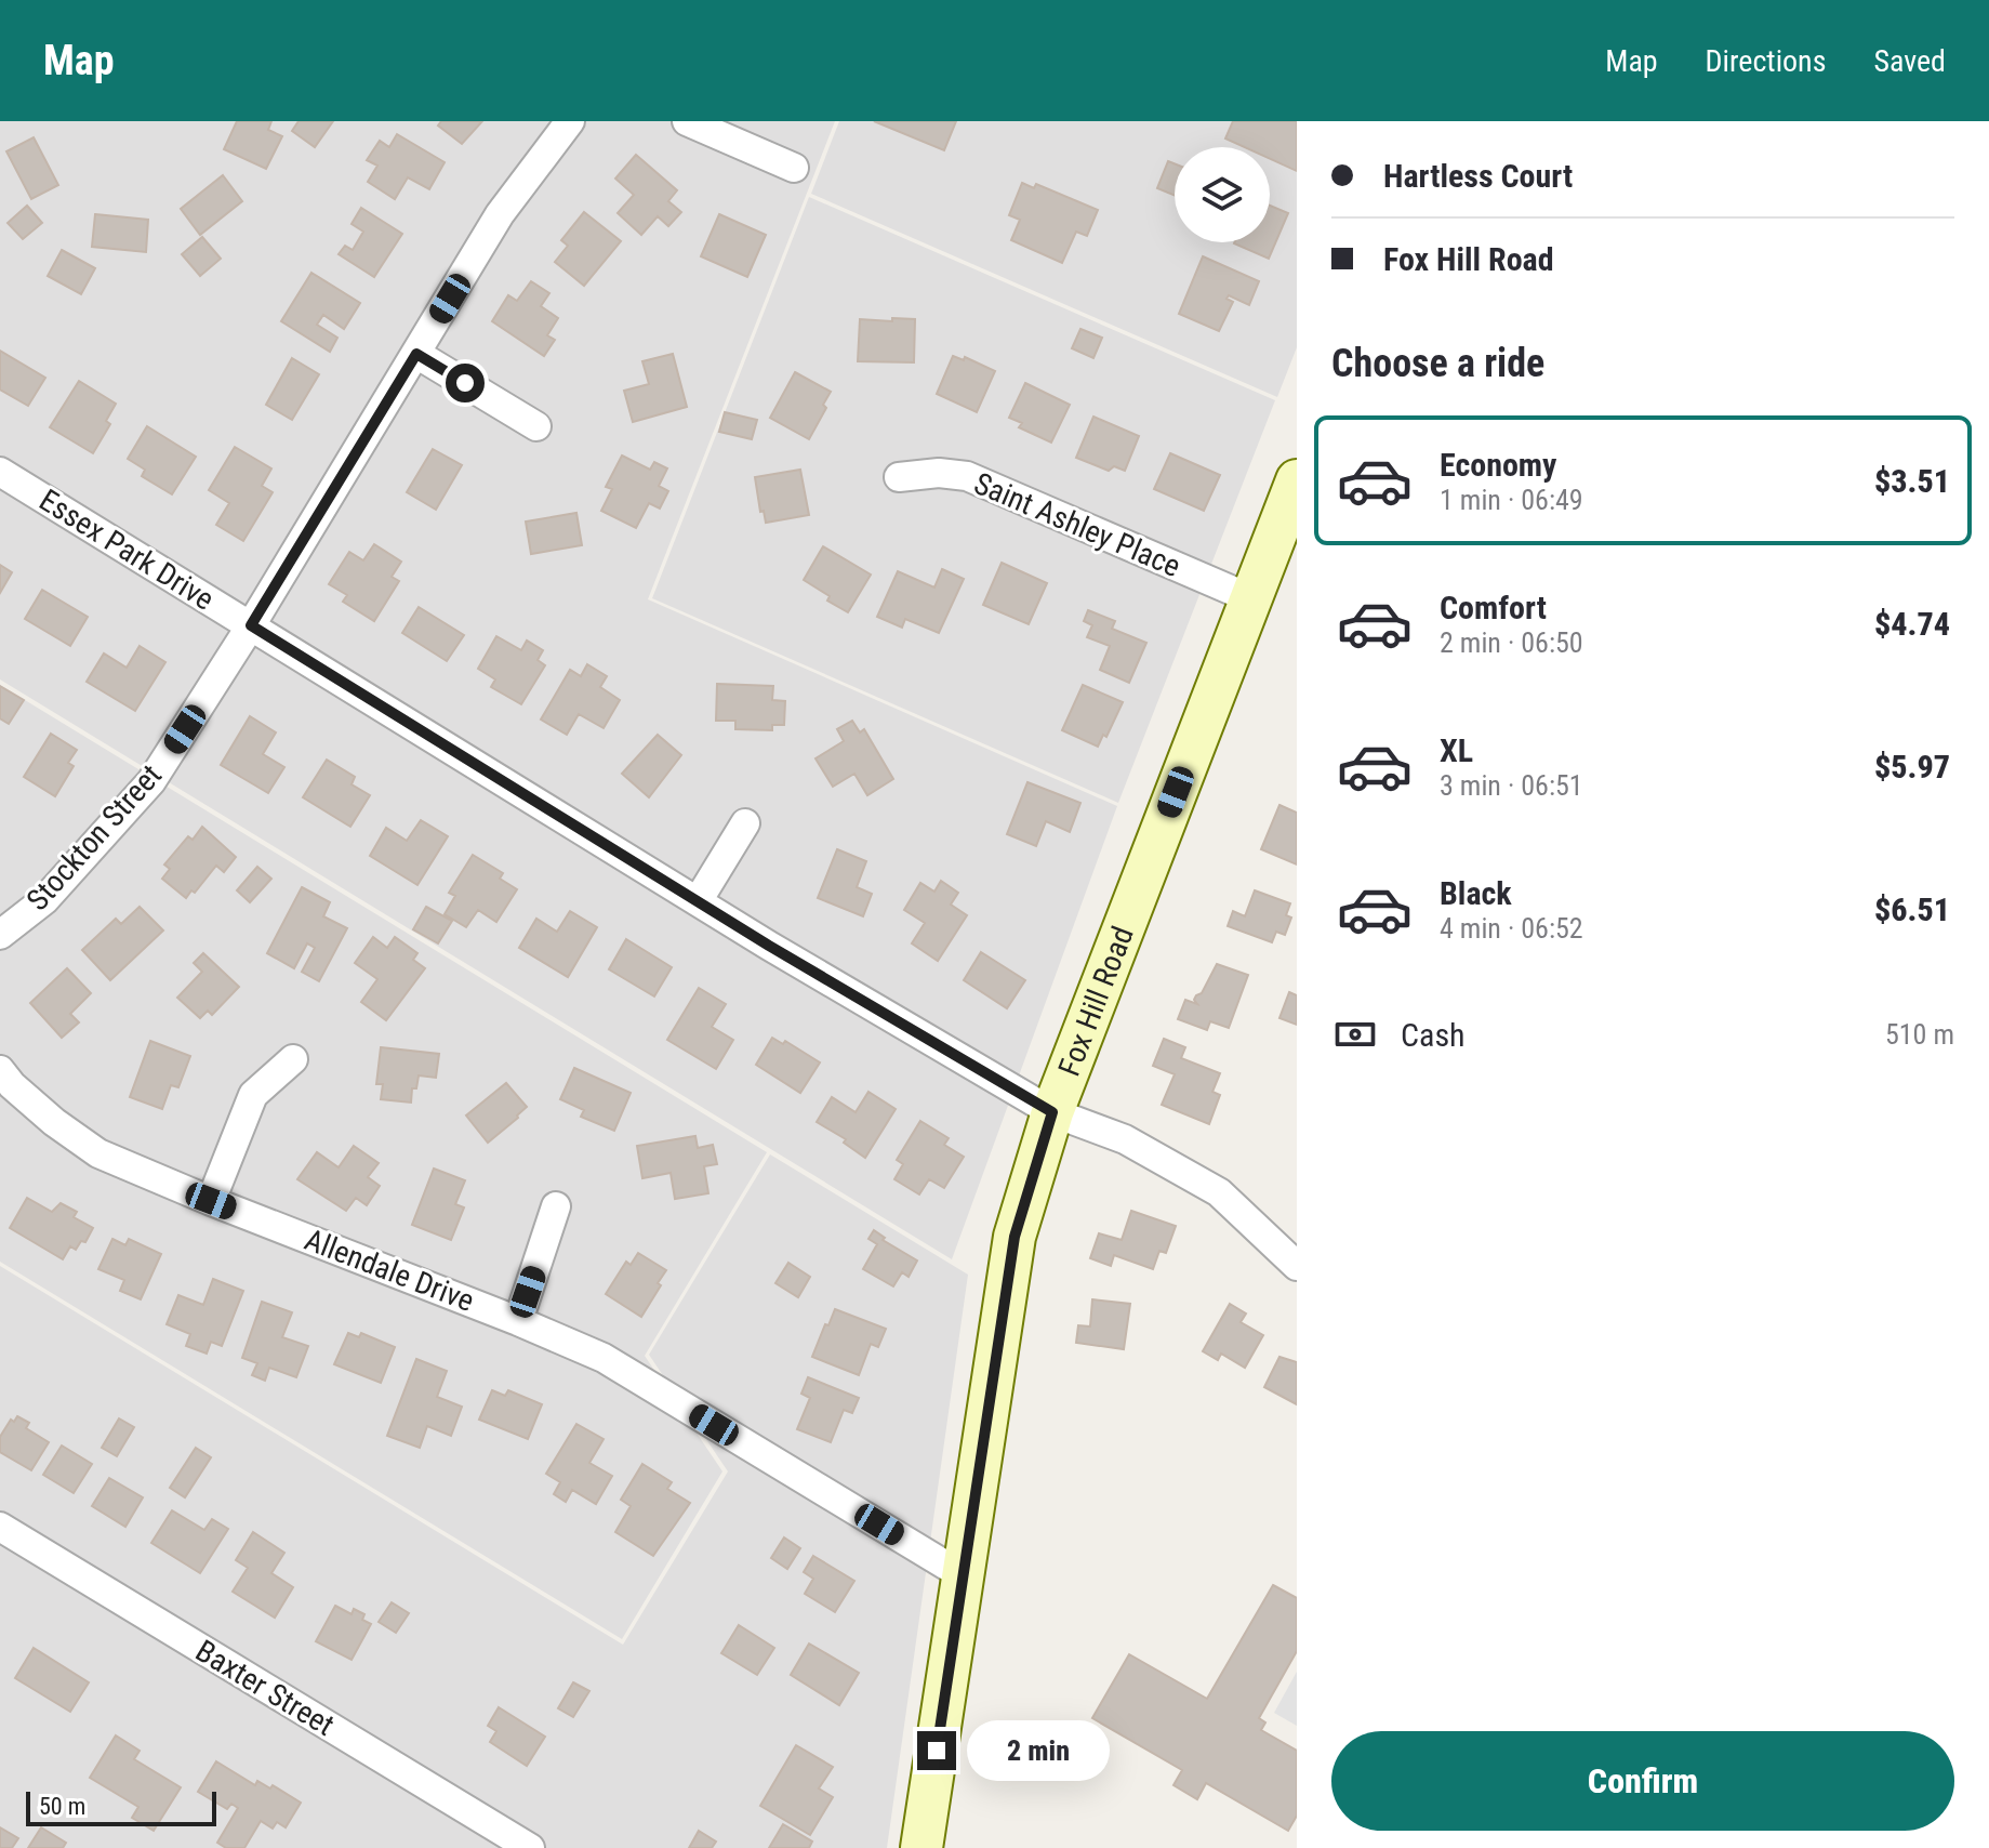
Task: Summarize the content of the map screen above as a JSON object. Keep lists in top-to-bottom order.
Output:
{
  "streets": {
    "main road": ["Fox Hill Road"],
    "street": [
      "Saint Ashley Place",
      "Essex Park Drive",
      "Stockton Street",
      "Allendale Drive",
      "Baxter Street"
    ]
  },
  "crossings": [
    ["Saint Ashley Place", "Fox Hill Road"],
    ["Essex Park Drive", "Stockton Street"],
    ["Essex Park Drive", "Fox Hill Road"],
    ["Fox Hill Road", "Allendale Drive"]
  ],
  "scale_bar": "50 m",
  "page": {
    "header": "Map",
    "nav": ["Map", "Directions", "Saved"],
    "banner": ["Hartless Court", "Fox Hill Road"],
    "heading": "Choose a ride",
    "list": [
      {
        "name": "Economy",
        "note": "1 min · 06:49",
        "value": "$3.51"
      },
      {
        "name": "Comfort",
        "note": "2 min · 06:50",
        "value": "$4.74"
      },
      {
        "name": "XL",
        "note": "3 min · 06:51",
        "value": "$5.97"
      },
      {
        "name": "Black",
        "note": "4 min · 06:52",
        "value": "$6.51"
      }
    ],
    "pay": ["Cash", "510 m"],
    "buttons": "Confirm",
    "bubble": "2 min",
    "scale": "50 m"
  }
}
